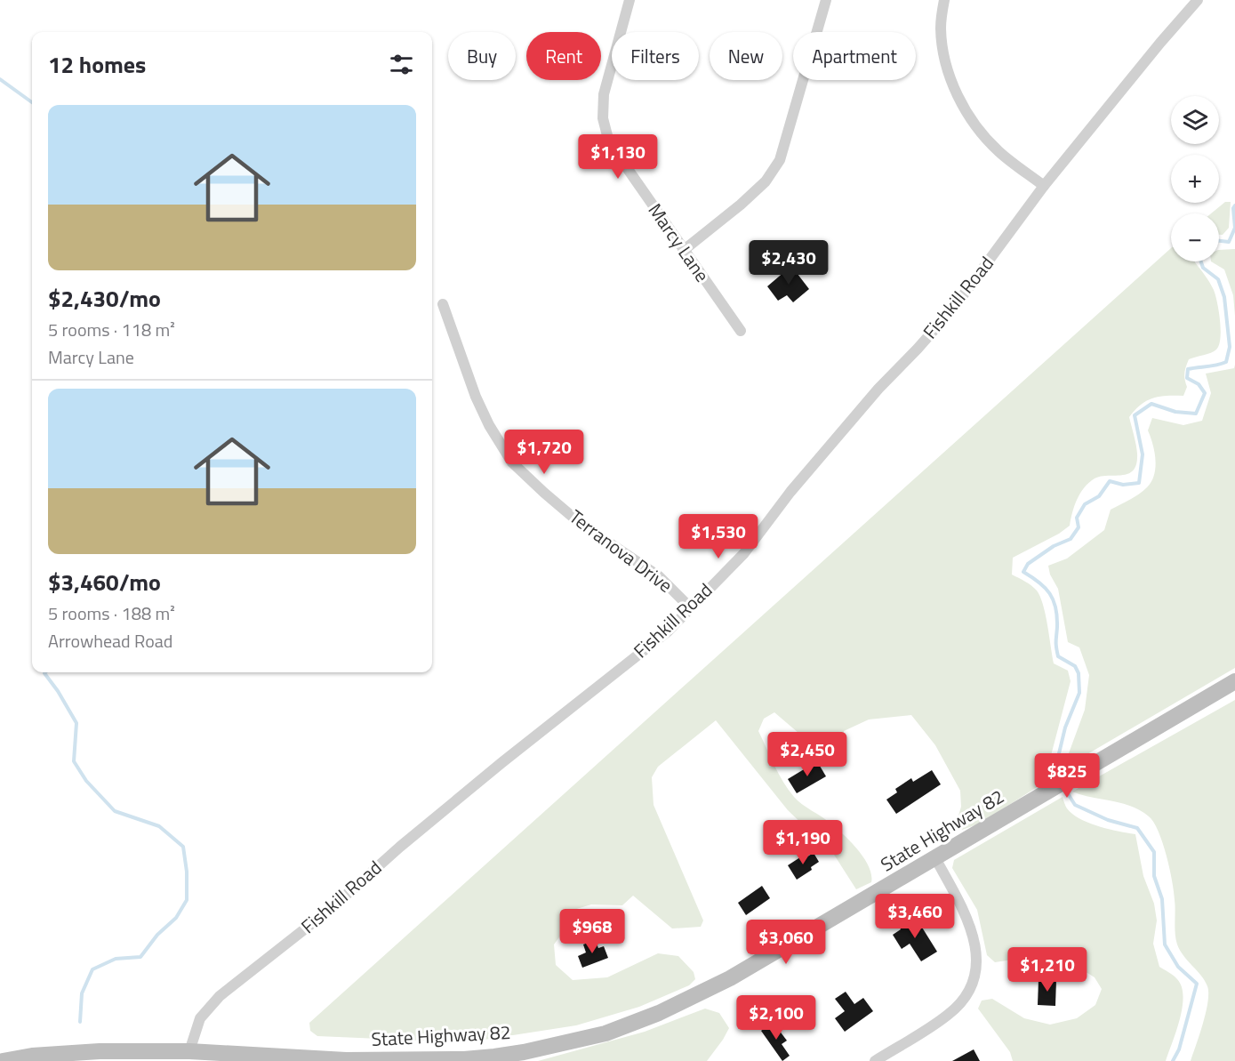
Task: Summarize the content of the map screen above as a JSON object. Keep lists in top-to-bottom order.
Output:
{
  "streets": {
    "main road": ["State Highway 82"],
    "street": ["Marcy Lane", "Fishkill Road", "Terranova Drive"]
  },
  "crossings": [
    ["Fishkill Road", "Terranova Drive"],
    ["Fishkill Road", "State Highway 82"]
  ],
  "page": {
    "chip": [
      "Buy",
      "Rent",
      "Filters",
      "New",
      "Apartment"
    ],
    "heading": "12 homes",
    "map_buttons": ["+", "−"],
    "list": [
      {
        "name": "$2,430/mo",
        "note": "5 rooms · 118 m² · Marcy Lane"
      },
      {
        "name": "$3,460/mo",
        "note": "5 rooms · 188 m² · Arrowhead Road"
      }
    ],
    "price": [
      "$1,130",
      "$2,430",
      "$1,720",
      "$1,530",
      "$2,450",
      "$825",
      "$1,190",
      "$3,460",
      "$968",
      "$3,060",
      "$1,210",
      "$2,100"
    ]
  }
}
